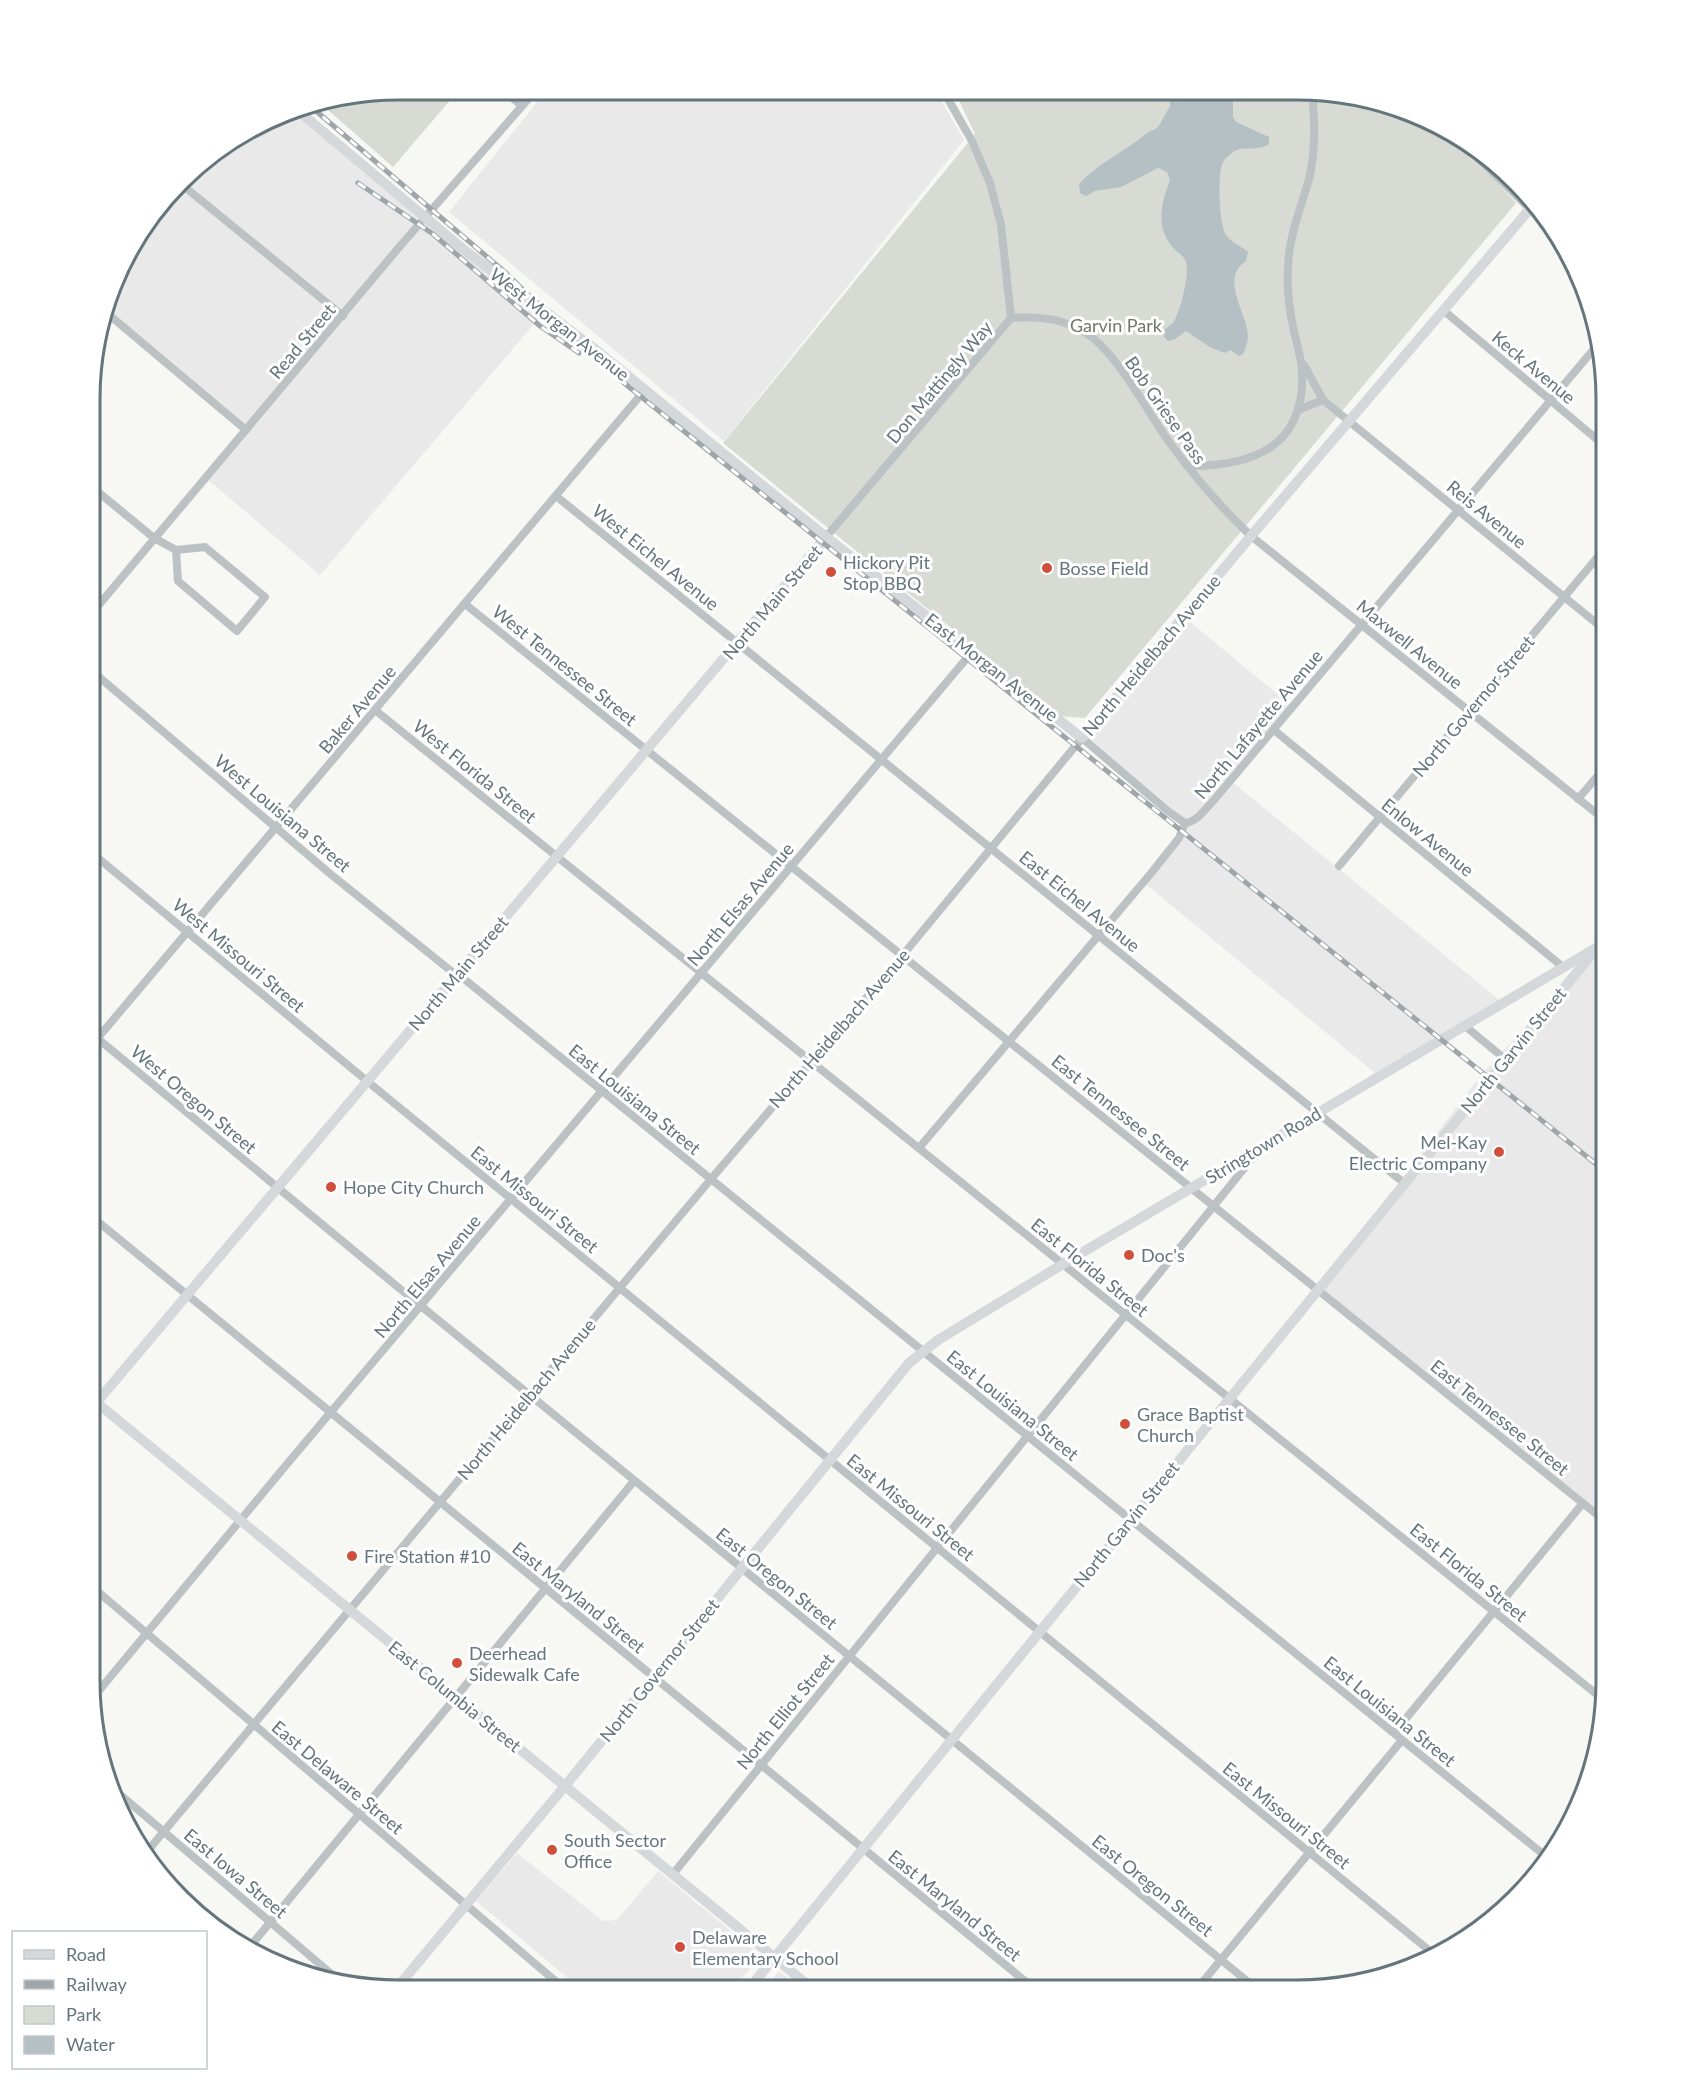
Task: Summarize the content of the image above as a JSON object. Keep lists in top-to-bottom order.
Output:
{
  "streets": {
    "main road": [
      "West Morgan Avenue",
      "North Main Street",
      "North Heidelbach Avenue",
      "East Morgan Avenue",
      "North Governor Street",
      "North Garvin Street",
      "Stringtown Road",
      "East Columbia Street"
    ],
    "street": [
      "Read Street",
      "Keck Avenue",
      "Don Mattingly Way",
      "Bob Griese Pass",
      "Reis Avenue",
      "West Eichel Avenue",
      "Maxwell Avenue",
      "West Tennessee Street",
      "Baker Avenue",
      "North Lafayette Avenue",
      "West Florida Street",
      "West Louisiana Street",
      "Enlow Avenue",
      "East Eichel Avenue",
      "North Elsas Avenue",
      "West Missouri Street",
      "West Oregon Street",
      "East Louisiana Street",
      "East Tennessee Street",
      "East Missouri Street",
      "East Florida Street",
      "East Oregon Street",
      "East Maryland Street",
      "North Elliot Street",
      "East Delaware Street",
      "East Iowa Street"
    ]
  },
  "crossings": [
    ["West Morgan Avenue", "Read Street"],
    ["West Morgan Avenue", "Don Mattingly Way"],
    ["West Morgan Avenue", "North Main Street"],
    ["West Morgan Avenue", "East Morgan Avenue"],
    ["West Morgan Avenue", "Baker Avenue"],
    ["Keck Avenue", "North Heidelbach Avenue"],
    ["Keck Avenue", "North Lafayette Avenue"],
    ["Don Mattingly Way", "Bob Griese Pass"],
    ["Don Mattingly Way", "North Main Street"],
    ["Don Mattingly Way", "East Morgan Avenue"],
    ["Bob Griese Pass", "Maxwell Avenue"],
    ["Bob Griese Pass", "North Heidelbach Avenue"],
    ["Reis Avenue", "North Heidelbach Avenue"],
    ["Reis Avenue", "North Governor Street"],
    ["Reis Avenue", "North Lafayette Avenue"],
    ["West Eichel Avenue", "North Main Street"],
    ["West Eichel Avenue", "Baker Avenue"],
    ["West Eichel Avenue", "East Eichel Avenue"],
    ["North Main Street", "West Tennessee Street"],
    ["North Main Street", "East Morgan Avenue"],
    ["North Main Street", "West Florida Street"],
    ["North Main Street", "West Louisiana Street"],
    ["North Main Street", "East Eichel Avenue"],
    ["North Main Street", "West Missouri Street"],
    ["North Main Street", "West Oregon Street"],
    ["North Main Street", "East Louisiana Street"],
    ["North Main Street", "East Tennessee Street"],
    ["North Main Street", "East Missouri Street"],
    ["North Main Street", "East Florida Street"],
    ["North Main Street", "East Oregon Street"],
    ["North Main Street", "East Maryland Street"],
    ["Maxwell Avenue", "North Heidelbach Avenue"],
    ["Maxwell Avenue", "North Governor Street"],
    ["Maxwell Avenue", "North Lafayette Avenue"],
    ["North Heidelbach Avenue", "East Morgan Avenue"],
    ["North Heidelbach Avenue", "East Eichel Avenue"],
    ["North Heidelbach Avenue", "East Louisiana Street"],
    ["North Heidelbach Avenue", "East Tennessee Street"],
    ["North Heidelbach Avenue", "East Missouri Street"],
    ["North Heidelbach Avenue", "East Florida Street"],
    ["North Heidelbach Avenue", "East Oregon Street"],
    ["North Heidelbach Avenue", "East Maryland Street"],
    ["North Heidelbach Avenue", "East Columbia Street"],
    ["North Heidelbach Avenue", "East Delaware Street"],
    ["North Heidelbach Avenue", "East Iowa Street"],
    ["West Tennessee Street", "Baker Avenue"],
    ["West Tennessee Street", "East Tennessee Street"],
    ["East Morgan Avenue", "North Lafayette Avenue"],
    ["East Morgan Avenue", "North Elsas Avenue"],
    ["North Governor Street", "Enlow Avenue"],
    ["North Governor Street", "East Louisiana Street"],
    ["North Governor Street", "Stringtown Road"],
    ["North Governor Street", "East Missouri Street"],
    ["North Governor Street", "East Oregon Street"],
    ["North Governor Street", "East Maryland Street"],
    ["North Governor Street", "East Columbia Street"],
    ["North Governor Street", "East Delaware Street"],
    ["Baker Avenue", "West Florida Street"],
    ["Baker Avenue", "West Louisiana Street"],
    ["Baker Avenue", "West Missouri Street"],
    ["North Lafayette Avenue", "Enlow Avenue"],
    ["North Lafayette Avenue", "East Eichel Avenue"],
    ["North Lafayette Avenue", "East Tennessee Street"],
    ["North Lafayette Avenue", "East Florida Street"],
    ["West Florida Street", "East Florida Street"],
    ["West Louisiana Street", "East Louisiana Street"],
    ["Enlow Avenue", "Stringtown Road"],
    ["East Eichel Avenue", "North Elsas Avenue"],
    ["East Eichel Avenue", "North Garvin Street"],
    ["East Eichel Avenue", "Stringtown Road"],
    ["North Elsas Avenue", "East Louisiana Street"],
    ["North Elsas Avenue", "East Tennessee Street"],
    ["North Elsas Avenue", "East Missouri Street"],
    ["North Elsas Avenue", "East Florida Street"],
    ["North Elsas Avenue", "East Oregon Street"],
    ["North Elsas Avenue", "East Maryland Street"],
    ["North Elsas Avenue", "East Columbia Street"],
    ["North Elsas Avenue", "East Delaware Street"],
    ["West Missouri Street", "East Missouri Street"],
    ["North Garvin Street", "East Louisiana Street"],
    ["North Garvin Street", "East Tennessee Street"],
    ["North Garvin Street", "East Missouri Street"],
    ["North Garvin Street", "East Florida Street"],
    ["North Garvin Street", "East Oregon Street"],
    ["North Garvin Street", "East Maryland Street"],
    ["North Garvin Street", "East Columbia Street"],
    ["West Oregon Street", "East Oregon Street"],
    ["East Louisiana Street", "Stringtown Road"],
    ["East Louisiana Street", "North Elliot Street"],
    ["East Tennessee Street", "Stringtown Road"],
    ["East Tennessee Street", "North Elliot Street"],
    ["Stringtown Road", "East Florida Street"],
    ["Stringtown Road", "North Elliot Street"],
    ["East Missouri Street", "North Elliot Street"],
    ["East Florida Street", "North Elliot Street"],
    ["East Oregon Street", "North Elliot Street"],
    ["East Maryland Street", "North Elliot Street"],
    ["East Columbia Street", "North Elliot Street"]
  ],
  "parks": ["Garvin Park"],
  "places": [
    "Bosse Field",
    "Hickory Pit Stop BBQ",
    "Mel-Kay Electric Company",
    "Hope City Church",
    "Doc's",
    "Grace Baptist Church",
    "Fire Station #10",
    "Deerhead Sidewalk Cafe",
    "South Sector Office",
    "Delaware Elementary School"
  ],
  "legend": [
    "Road",
    "Railway",
    "Park",
    "Water"
  ]
}
